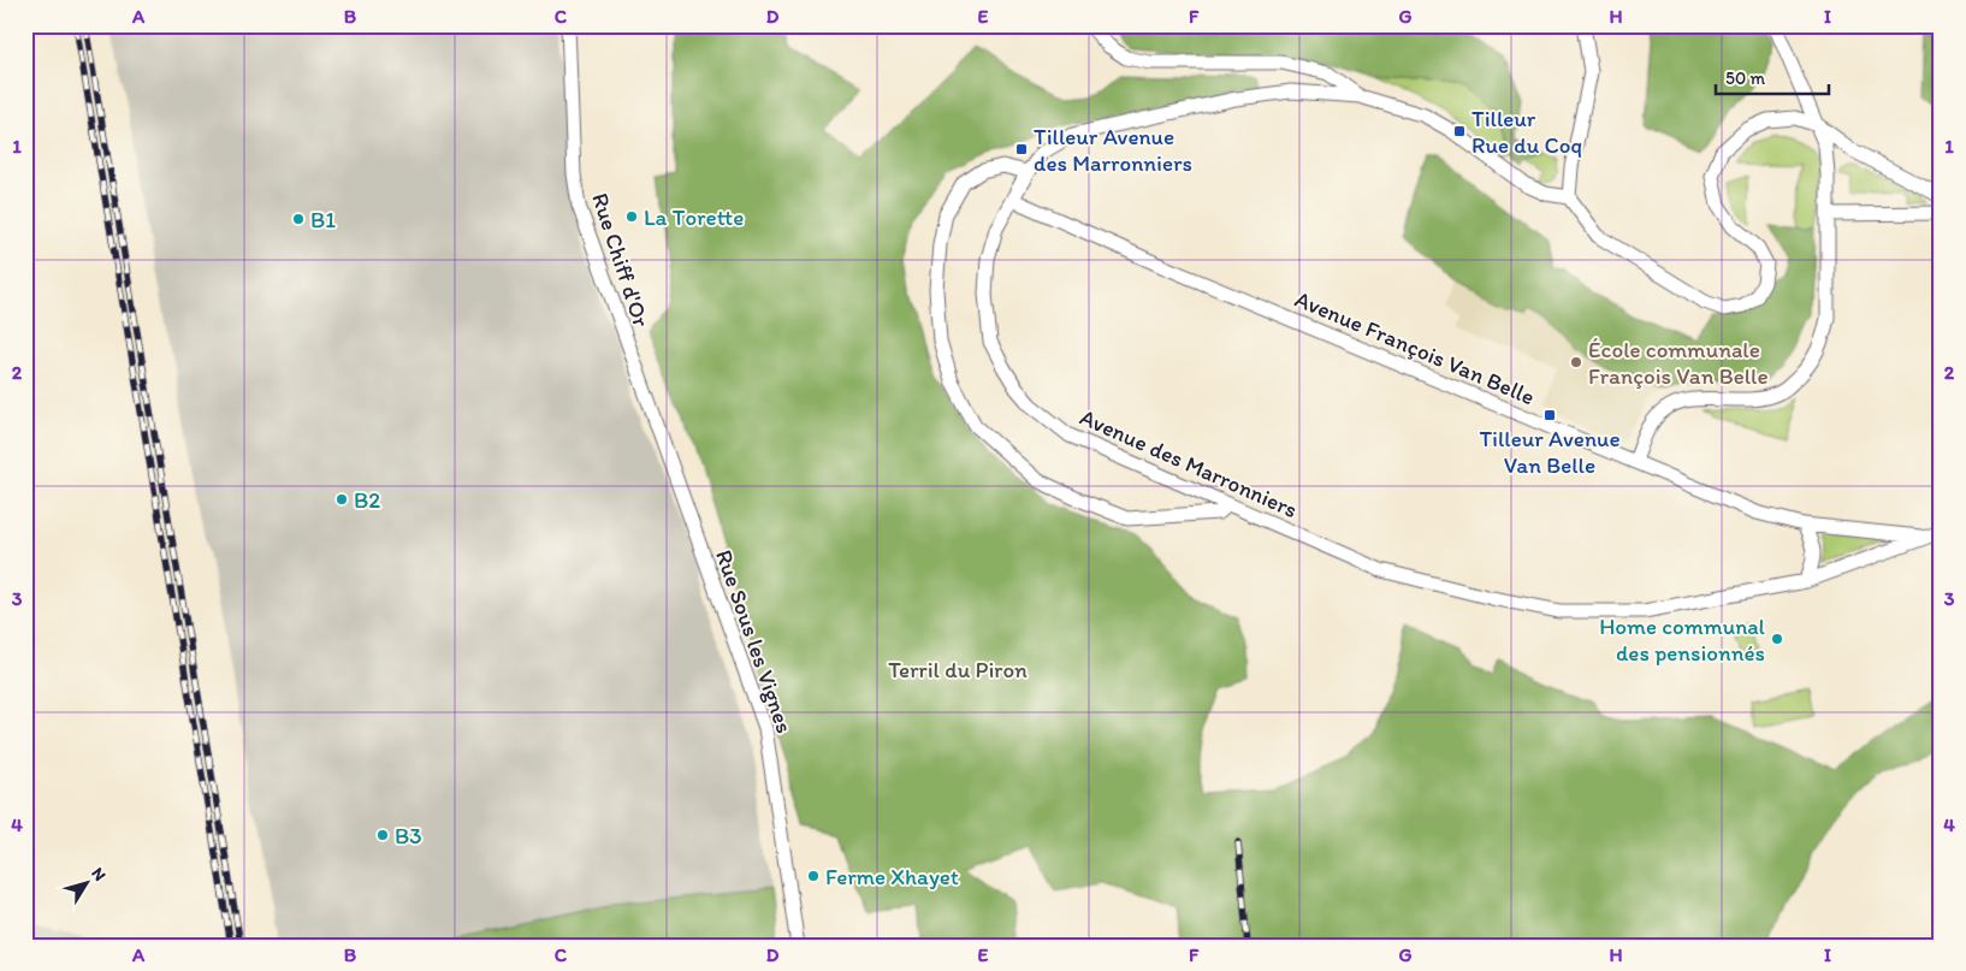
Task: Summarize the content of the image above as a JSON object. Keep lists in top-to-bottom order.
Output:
{
  "streets": {
    "street": [
      "Rue Chiff d'Or",
      "Avenue François Van Belle",
      "Avenue des Marronniers",
      "Rue Sous les Vignes"
    ]
  },
  "crossings": [
    ["Rue Chiff d'Or", "Rue Sous les Vignes"],
    ["Avenue François Van Belle", "Avenue des Marronniers"]
  ],
  "parks": ["Terril du Piron"],
  "places": {
    "transit": ["Tilleur Rue du Coq", "Tilleur Avenue des Marronniers", "Tilleur Avenue Van Belle"],
    "other": [
      "La Torette",
      "B1",
      "École communale François Van Belle",
      "B2",
      "Home communal des pensionnés",
      "B3",
      "Ferme Xhayet"
    ]
  },
  "scale_bar": "50 m",
  "north": "top right",
  "grid": {
    "columns": [
      "A",
      "B",
      "C",
      "D",
      "E",
      "F",
      "G",
      "H",
      "I"
    ],
    "rows": [
      "1",
      "2",
      "3",
      "4"
    ]
  }
}
